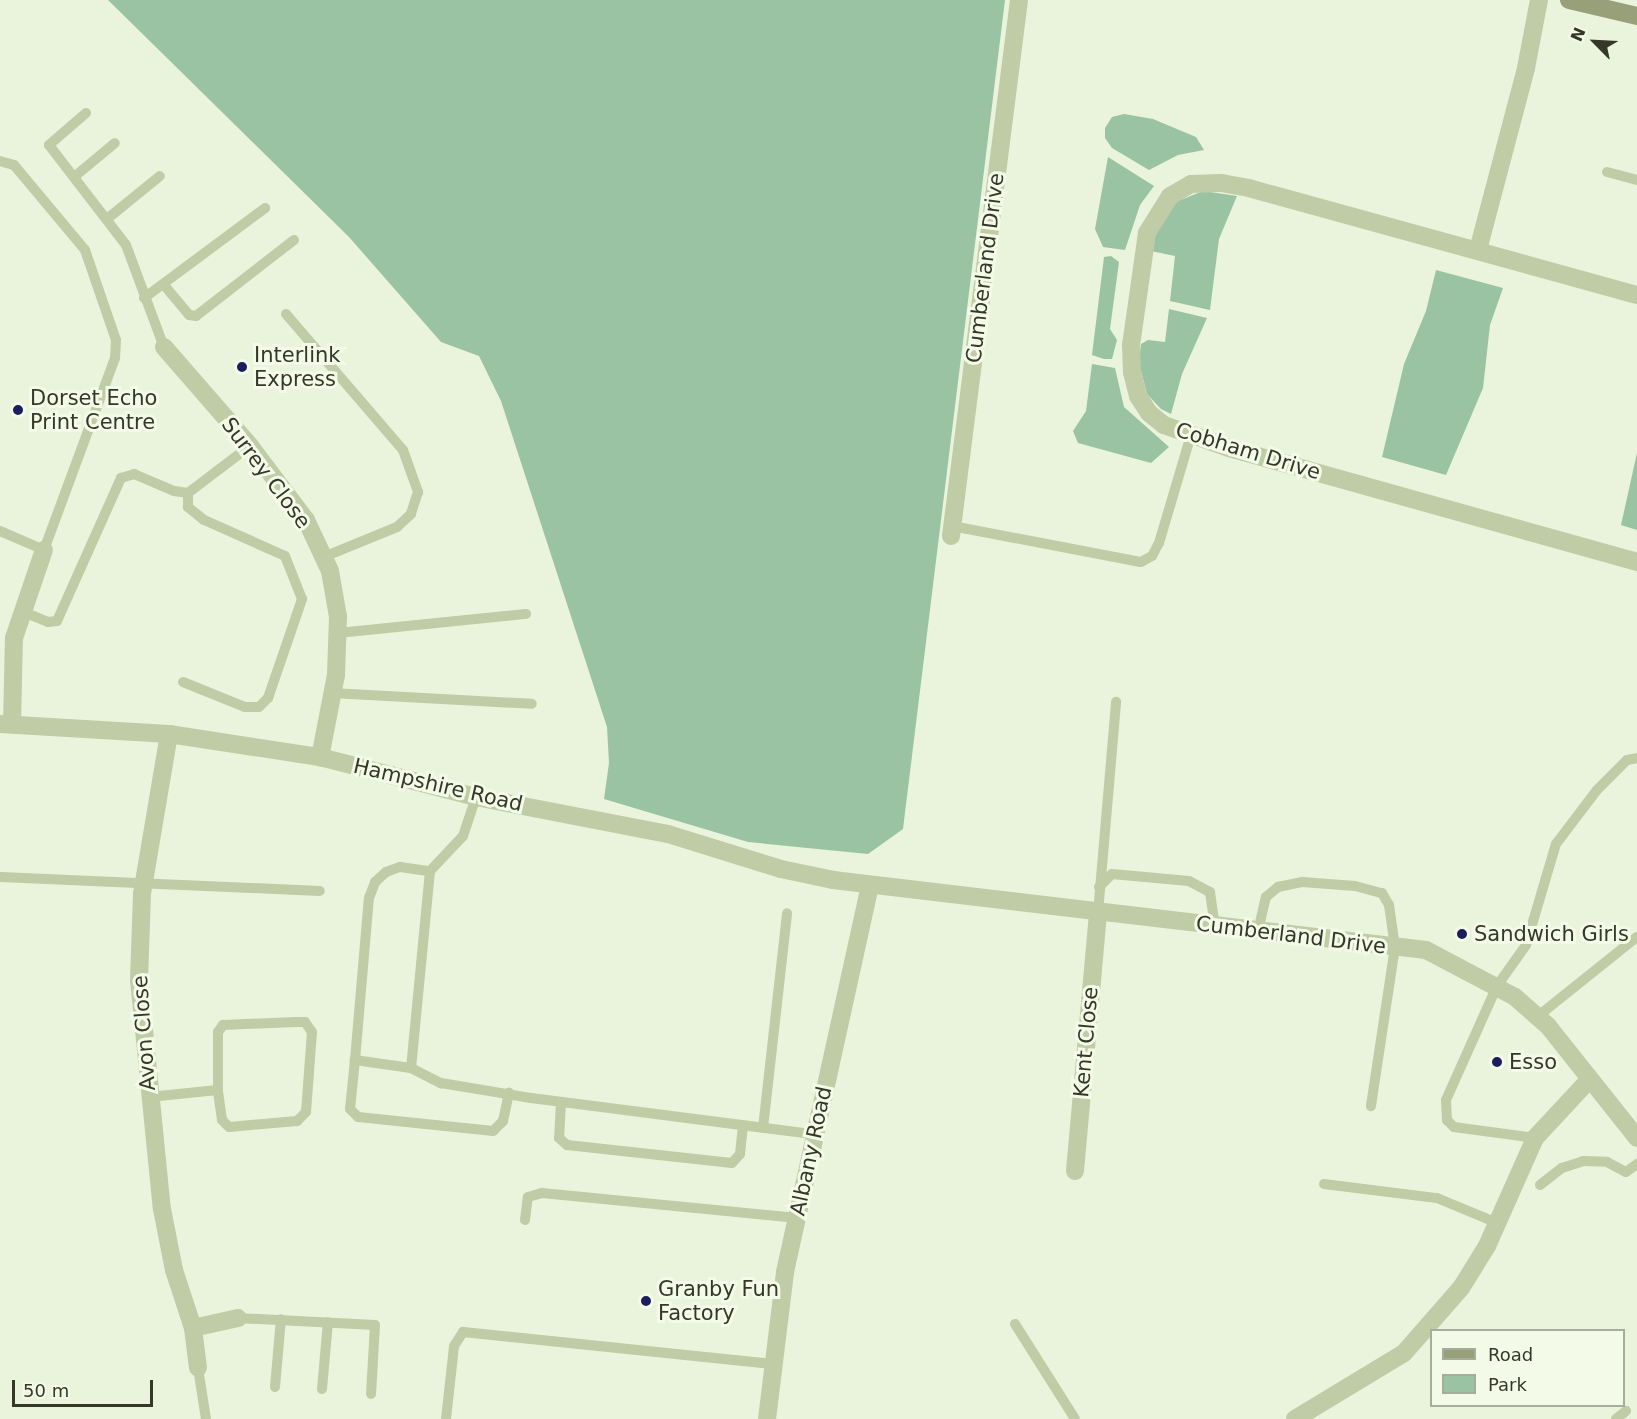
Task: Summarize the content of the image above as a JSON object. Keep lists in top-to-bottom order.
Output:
{
  "streets": {
    "street": [
      "Cumberland Drive",
      "Cobham Drive",
      "Surrey Close",
      "Hampshire Road",
      "Avon Close",
      "Kent Close",
      "Albany Road"
    ]
  },
  "crossings": [
    ["Cumberland Drive", "Hampshire Road"],
    ["Cumberland Drive", "Kent Close"],
    ["Cumberland Drive", "Albany Road"],
    ["Surrey Close", "Hampshire Road"],
    ["Hampshire Road", "Avon Close"],
    ["Hampshire Road", "Albany Road"]
  ],
  "places": [
    "Interlink Express",
    "Dorset Echo Print Centre",
    "Sandwich Girls",
    "Esso",
    "Granby Fun Factory"
  ],
  "legend": ["Road", "Park"],
  "scale_bar": "50 m",
  "north": "top left"
}
